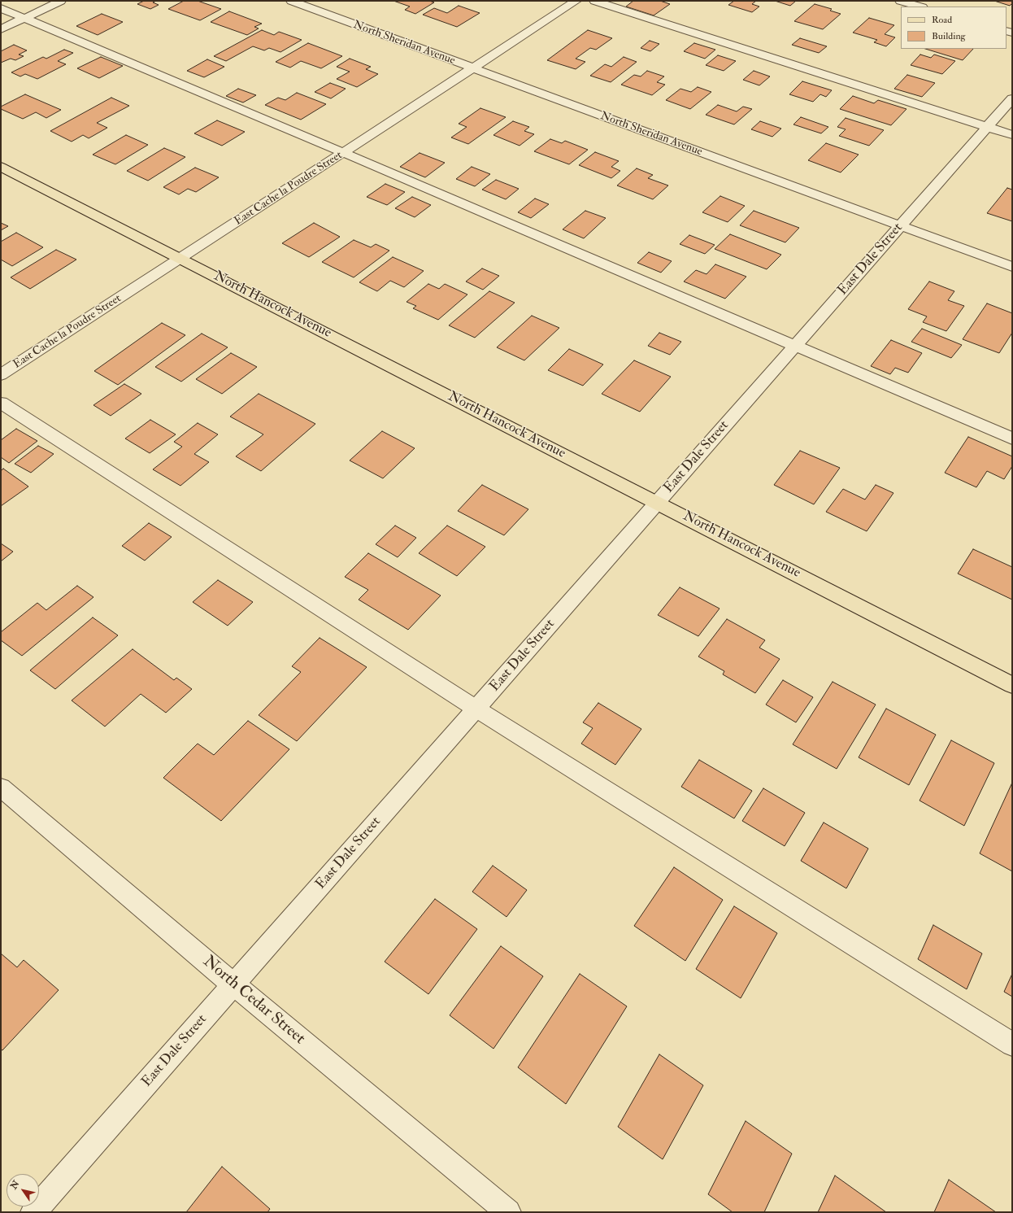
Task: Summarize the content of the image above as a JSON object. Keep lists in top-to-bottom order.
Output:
{
  "streets": {
    "main road": ["North Hancock Avenue"],
    "street": [
      "North Sheridan Avenue",
      "East Cache la Poudre Street",
      "East Dale Street",
      "North Cedar Street"
    ]
  },
  "crossings": [
    ["North Sheridan Avenue", "East Cache la Poudre Street"],
    ["North Sheridan Avenue", "East Dale Street"],
    ["East Cache la Poudre Street", "North Hancock Avenue"],
    ["East Dale Street", "North Hancock Avenue"],
    ["East Dale Street", "North Cedar Street"]
  ],
  "legend": ["Road", "Building"],
  "north": "top left"
}
